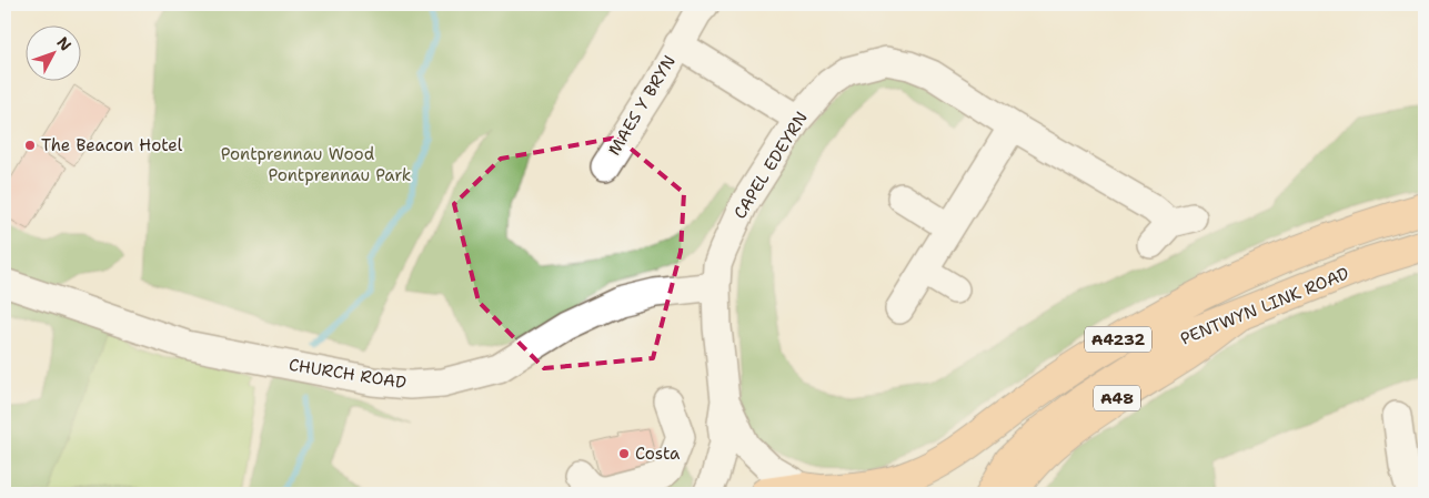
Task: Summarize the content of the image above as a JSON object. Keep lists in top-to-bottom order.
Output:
{
  "streets": {
    "main road": ["PENTWYN LINK ROAD", "A4232", "A48"],
    "street": ["MAES Y BRYN", "CAPEL EDEYRN", "CHURCH ROAD"]
  },
  "crossings": [
    ["MAES Y BRYN", "CAPEL EDEYRN"],
    ["CAPEL EDEYRN", "PENTWYN LINK ROAD"],
    ["CAPEL EDEYRN", "A4232"],
    ["CAPEL EDEYRN", "CHURCH ROAD"],
    ["PENTWYN LINK ROAD", "A4232"],
    ["PENTWYN LINK ROAD", "A48"]
  ],
  "parks": ["Pontprennau Wood", "Pontprennau Park"],
  "places": ["The Beacon Hotel", "Costa"],
  "north": "top right"
}
